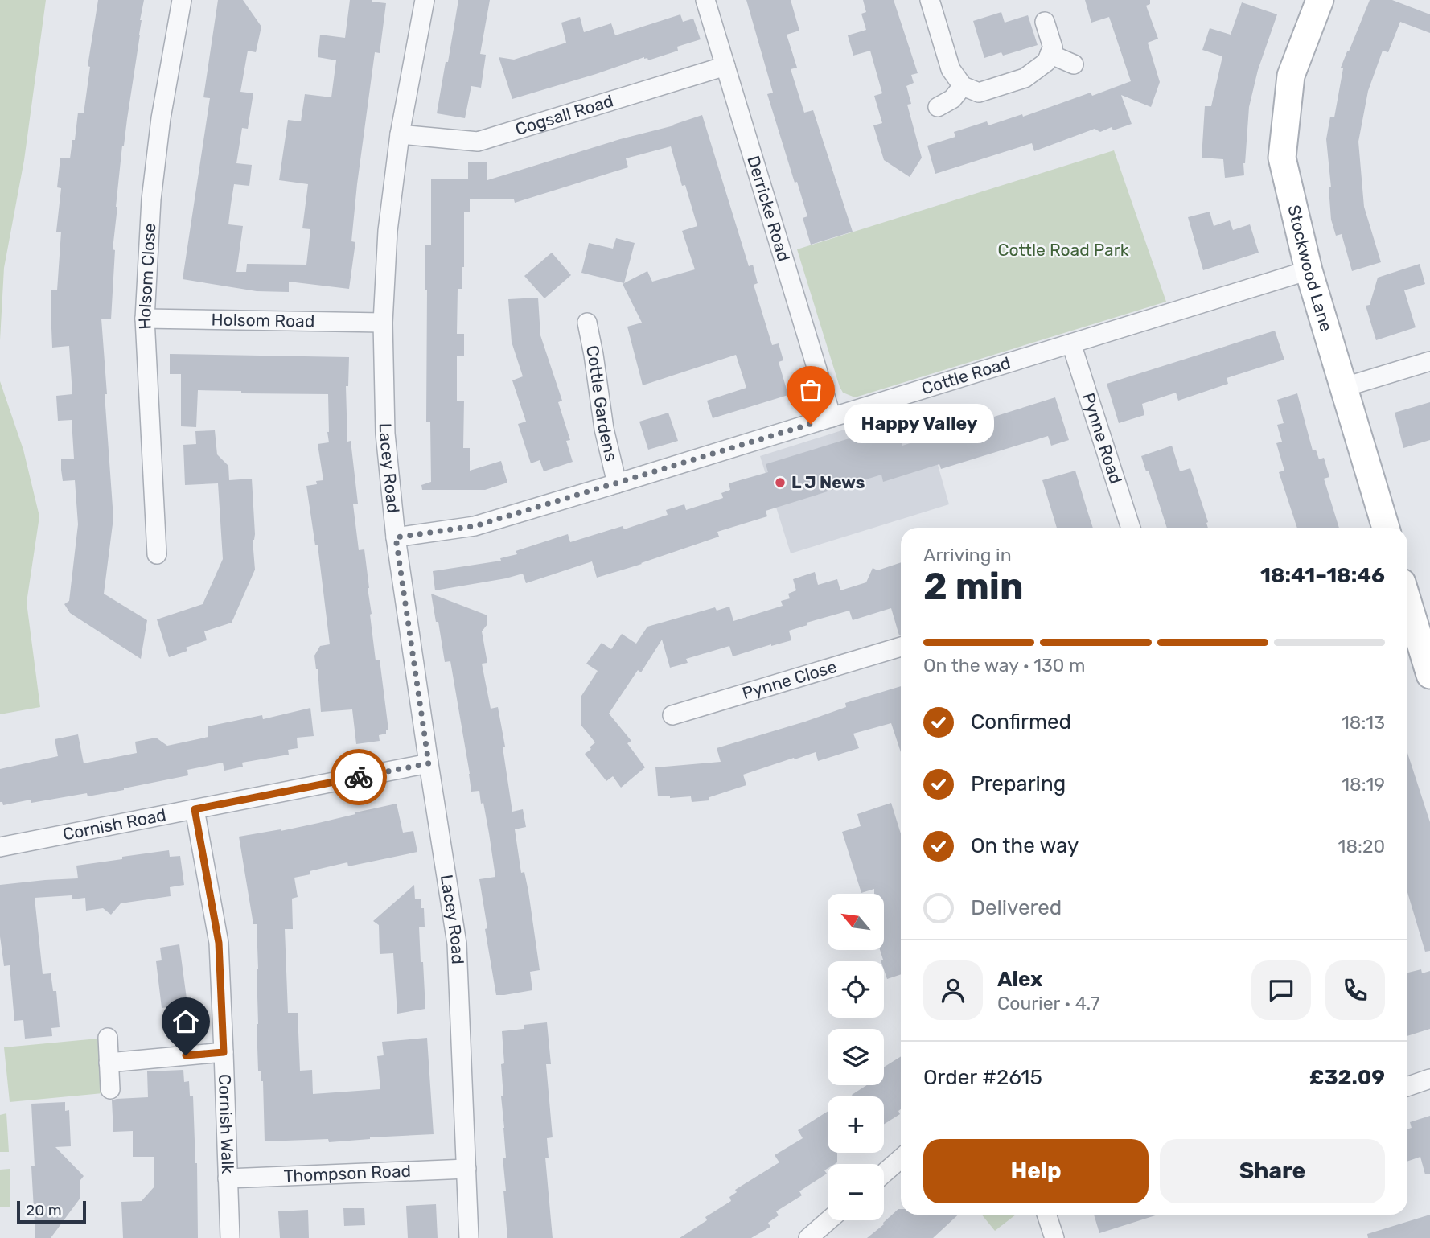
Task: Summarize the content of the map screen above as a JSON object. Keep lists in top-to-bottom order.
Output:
{
  "streets": {
    "street": [
      "Cogsall Road",
      "Derricke Road",
      "Stockwood Lane",
      "Holsom Close",
      "Holsom Road",
      "Cottle Road",
      "Cottle Gardens",
      "Pynne Road",
      "Lacey Road",
      "Pynne Close",
      "Cornish Road",
      "Cornish Walk",
      "Thompson Road"
    ]
  },
  "crossings": [
    ["Cogsall Road", "Derricke Road"],
    ["Cogsall Road", "Lacey Road"],
    ["Derricke Road", "Cottle Road"],
    ["Stockwood Lane", "Cottle Road"],
    ["Holsom Close", "Holsom Road"],
    ["Holsom Road", "Lacey Road"],
    ["Cottle Road", "Cottle Gardens"],
    ["Cottle Road", "Pynne Road"],
    ["Cottle Road", "Lacey Road"],
    ["Lacey Road", "Cornish Road"],
    ["Lacey Road", "Thompson Road"],
    ["Cornish Road", "Cornish Walk"],
    ["Cornish Walk", "Thompson Road"]
  ],
  "parks": ["Cottle Road Park"],
  "places": ["Happy Valley", "L J News"],
  "scale_bar": "20 m",
  "north": "top left",
  "page": {
    "bubble": "Happy Valley",
    "heading": ["2 min", "Arriving in", "18:41–18:46"],
    "panel": [
      "Alex",
      "Courier · 4.7",
      "Order #2615",
      "£32.09"
    ],
    "bar": "On the way · 130 m",
    "list": [
      ["Confirmed", "18:13"],
      ["Preparing", "18:19"],
      ["On the way", "18:20"],
      "Delivered"
    ],
    "map_buttons": ["+", "−"],
    "buttons": ["Help", "Share"],
    "scale": "20 m"
  }
}
